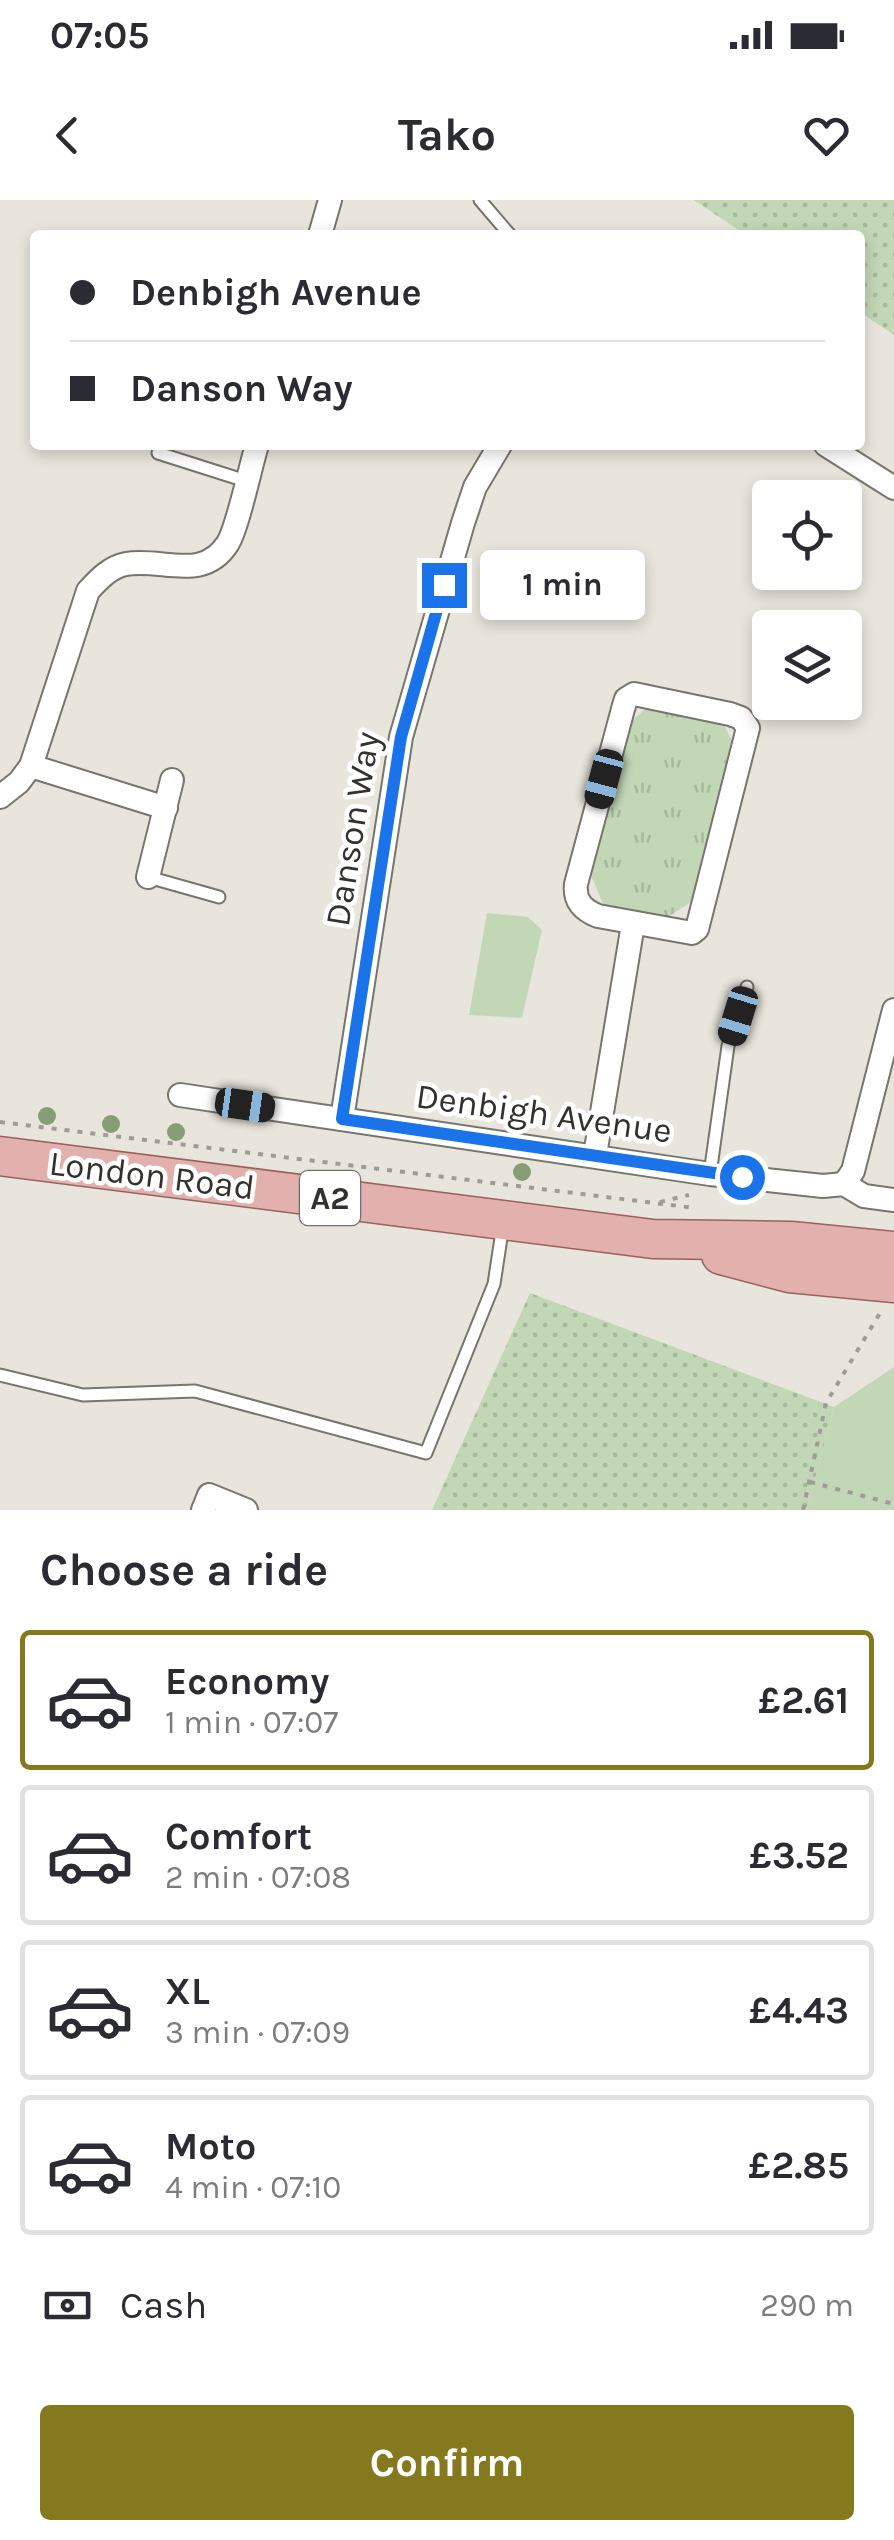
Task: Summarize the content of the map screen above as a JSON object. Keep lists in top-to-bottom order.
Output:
{
  "streets": {
    "main road": ["London Road", "A2"],
    "street": ["Danson Way", "Denbigh Avenue"]
  },
  "crossings": [
    ["Danson Way", "Denbigh Avenue"]
  ],
  "page": {
    "status": "07:05",
    "header": "Tako",
    "banner": ["Denbigh Avenue", "Danson Way"],
    "bubble": "1 min",
    "heading": "Choose a ride",
    "list": [
      {
        "name": "Economy",
        "note": "1 min · 07:07",
        "value": "£2.61"
      },
      {
        "name": "Comfort",
        "note": "2 min · 07:08",
        "value": "£3.52"
      },
      {
        "name": "XL",
        "note": "3 min · 07:09",
        "value": "£4.43"
      },
      {
        "name": "Moto",
        "note": "4 min · 07:10",
        "value": "£2.85"
      }
    ],
    "pay": ["Cash", "290 m"],
    "buttons": "Confirm"
  }
}
